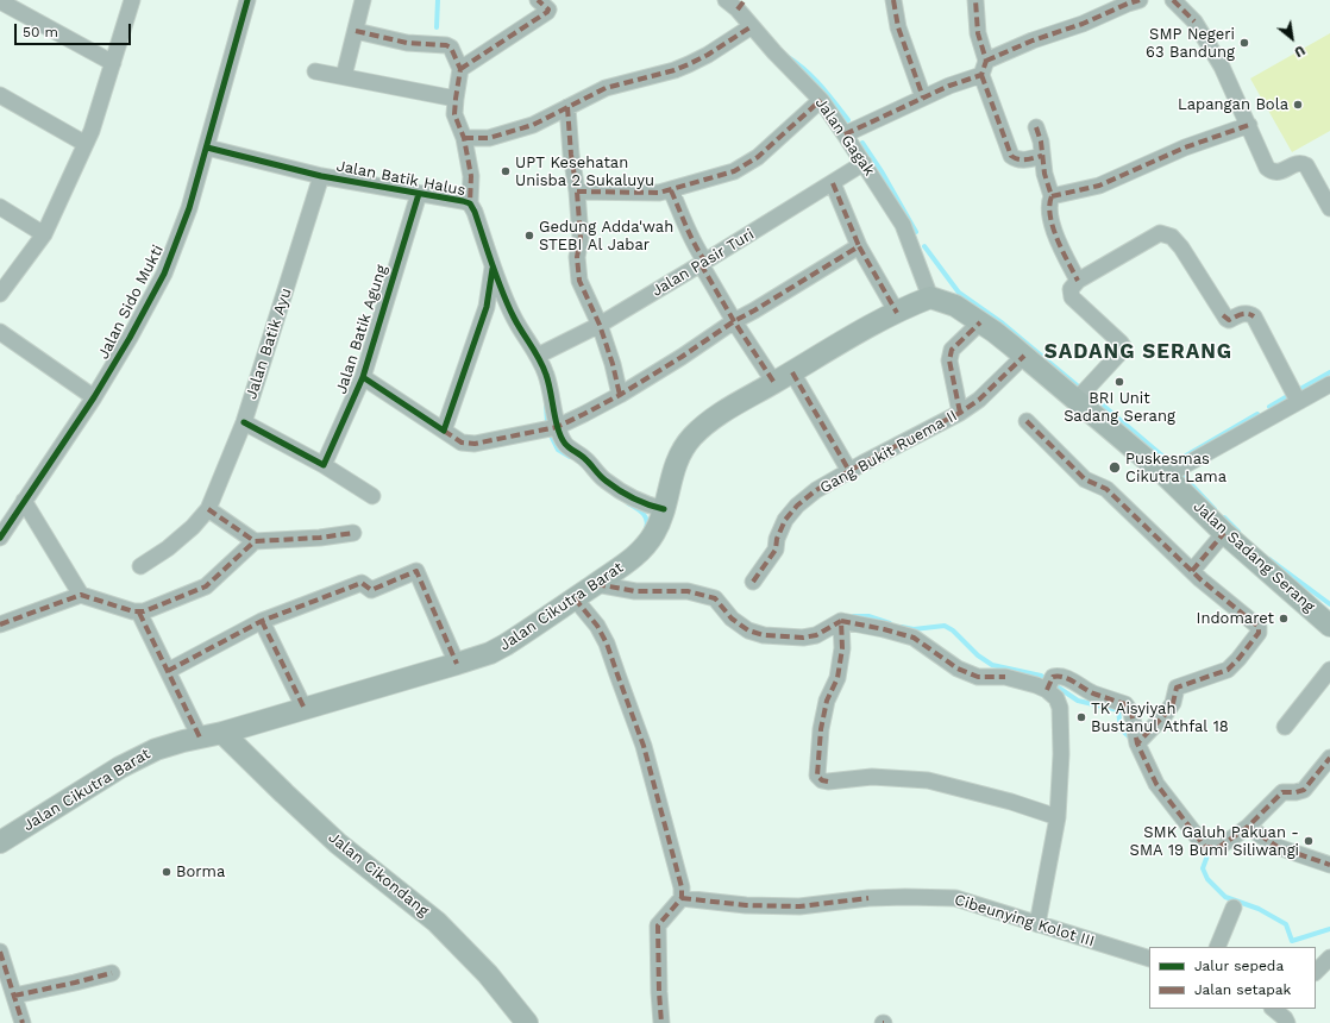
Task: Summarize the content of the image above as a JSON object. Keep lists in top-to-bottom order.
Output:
{
  "streets": {
    "main road": ["Jalan Sadang Serang", "Jalan Cikutra Barat", "Jalan Cikondang"],
    "street": [
      "Jalan Gagak",
      "Jalan Batik Halus",
      "Jalan Pasir Turi",
      "Jalan Sido Mukti",
      "Jalan Batik Agung",
      "Jalan Batik Ayu",
      "Gang Bukit Ruema II",
      "Cibeunying Kolot III"
    ]
  },
  "crossings": [
    ["Jalan Gagak", "Jalan Pasir Turi"],
    ["Jalan Gagak", "Jalan Sadang Serang"],
    ["Jalan Gagak", "Jalan Cikutra Barat"],
    ["Jalan Batik Halus", "Jalan Pasir Turi"],
    ["Jalan Batik Halus", "Jalan Sido Mukti"],
    ["Jalan Batik Halus", "Jalan Batik Agung"],
    ["Jalan Batik Halus", "Jalan Batik Ayu"],
    ["Jalan Batik Halus", "Jalan Cikutra Barat"],
    ["Gang Bukit Ruema II", "Jalan Sadang Serang"],
    ["Jalan Sadang Serang", "Jalan Cikutra Barat"],
    ["Jalan Cikutra Barat", "Jalan Cikondang"]
  ],
  "districts": ["SADANG SERANG"],
  "places": [
    "SMP Negeri 63 Bandung",
    "Lapangan Bola",
    "UPT Kesehatan Unisba 2 Sukaluyu",
    "Gedung Adda'wah STEBI Al Jabar",
    "BRI Unit Sadang Serang",
    "Puskesmas Cikutra Lama",
    "Indomaret",
    "TK Aisyiyah Bustanul Athfal 18",
    "SMK Galuh Pakuan - SMA 19 Bumi Siliwangi",
    "Borma"
  ],
  "legend": ["Jalur sepeda", "Jalan setapak"],
  "scale_bar": "50 m",
  "north": "bottom right"
}
